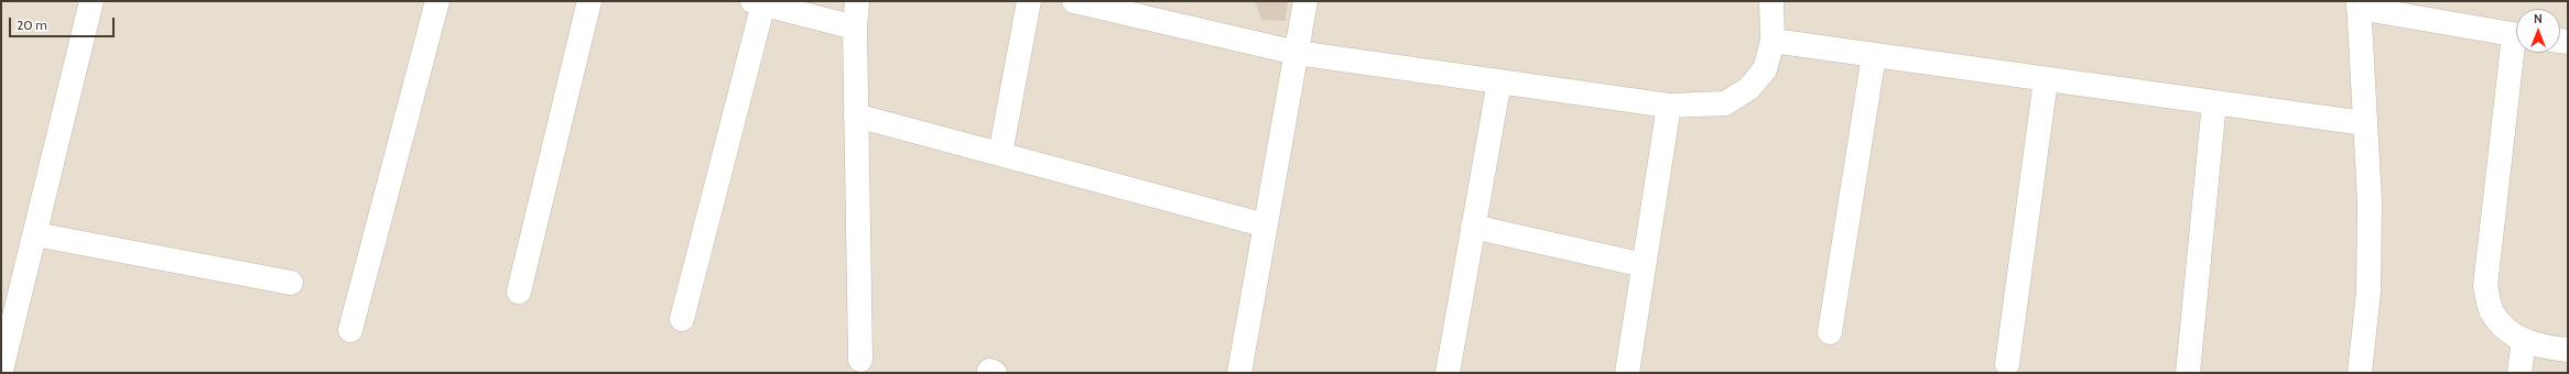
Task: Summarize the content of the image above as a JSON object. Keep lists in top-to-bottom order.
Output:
{
  "scale_bar": "20 m",
  "north": "top"
}
